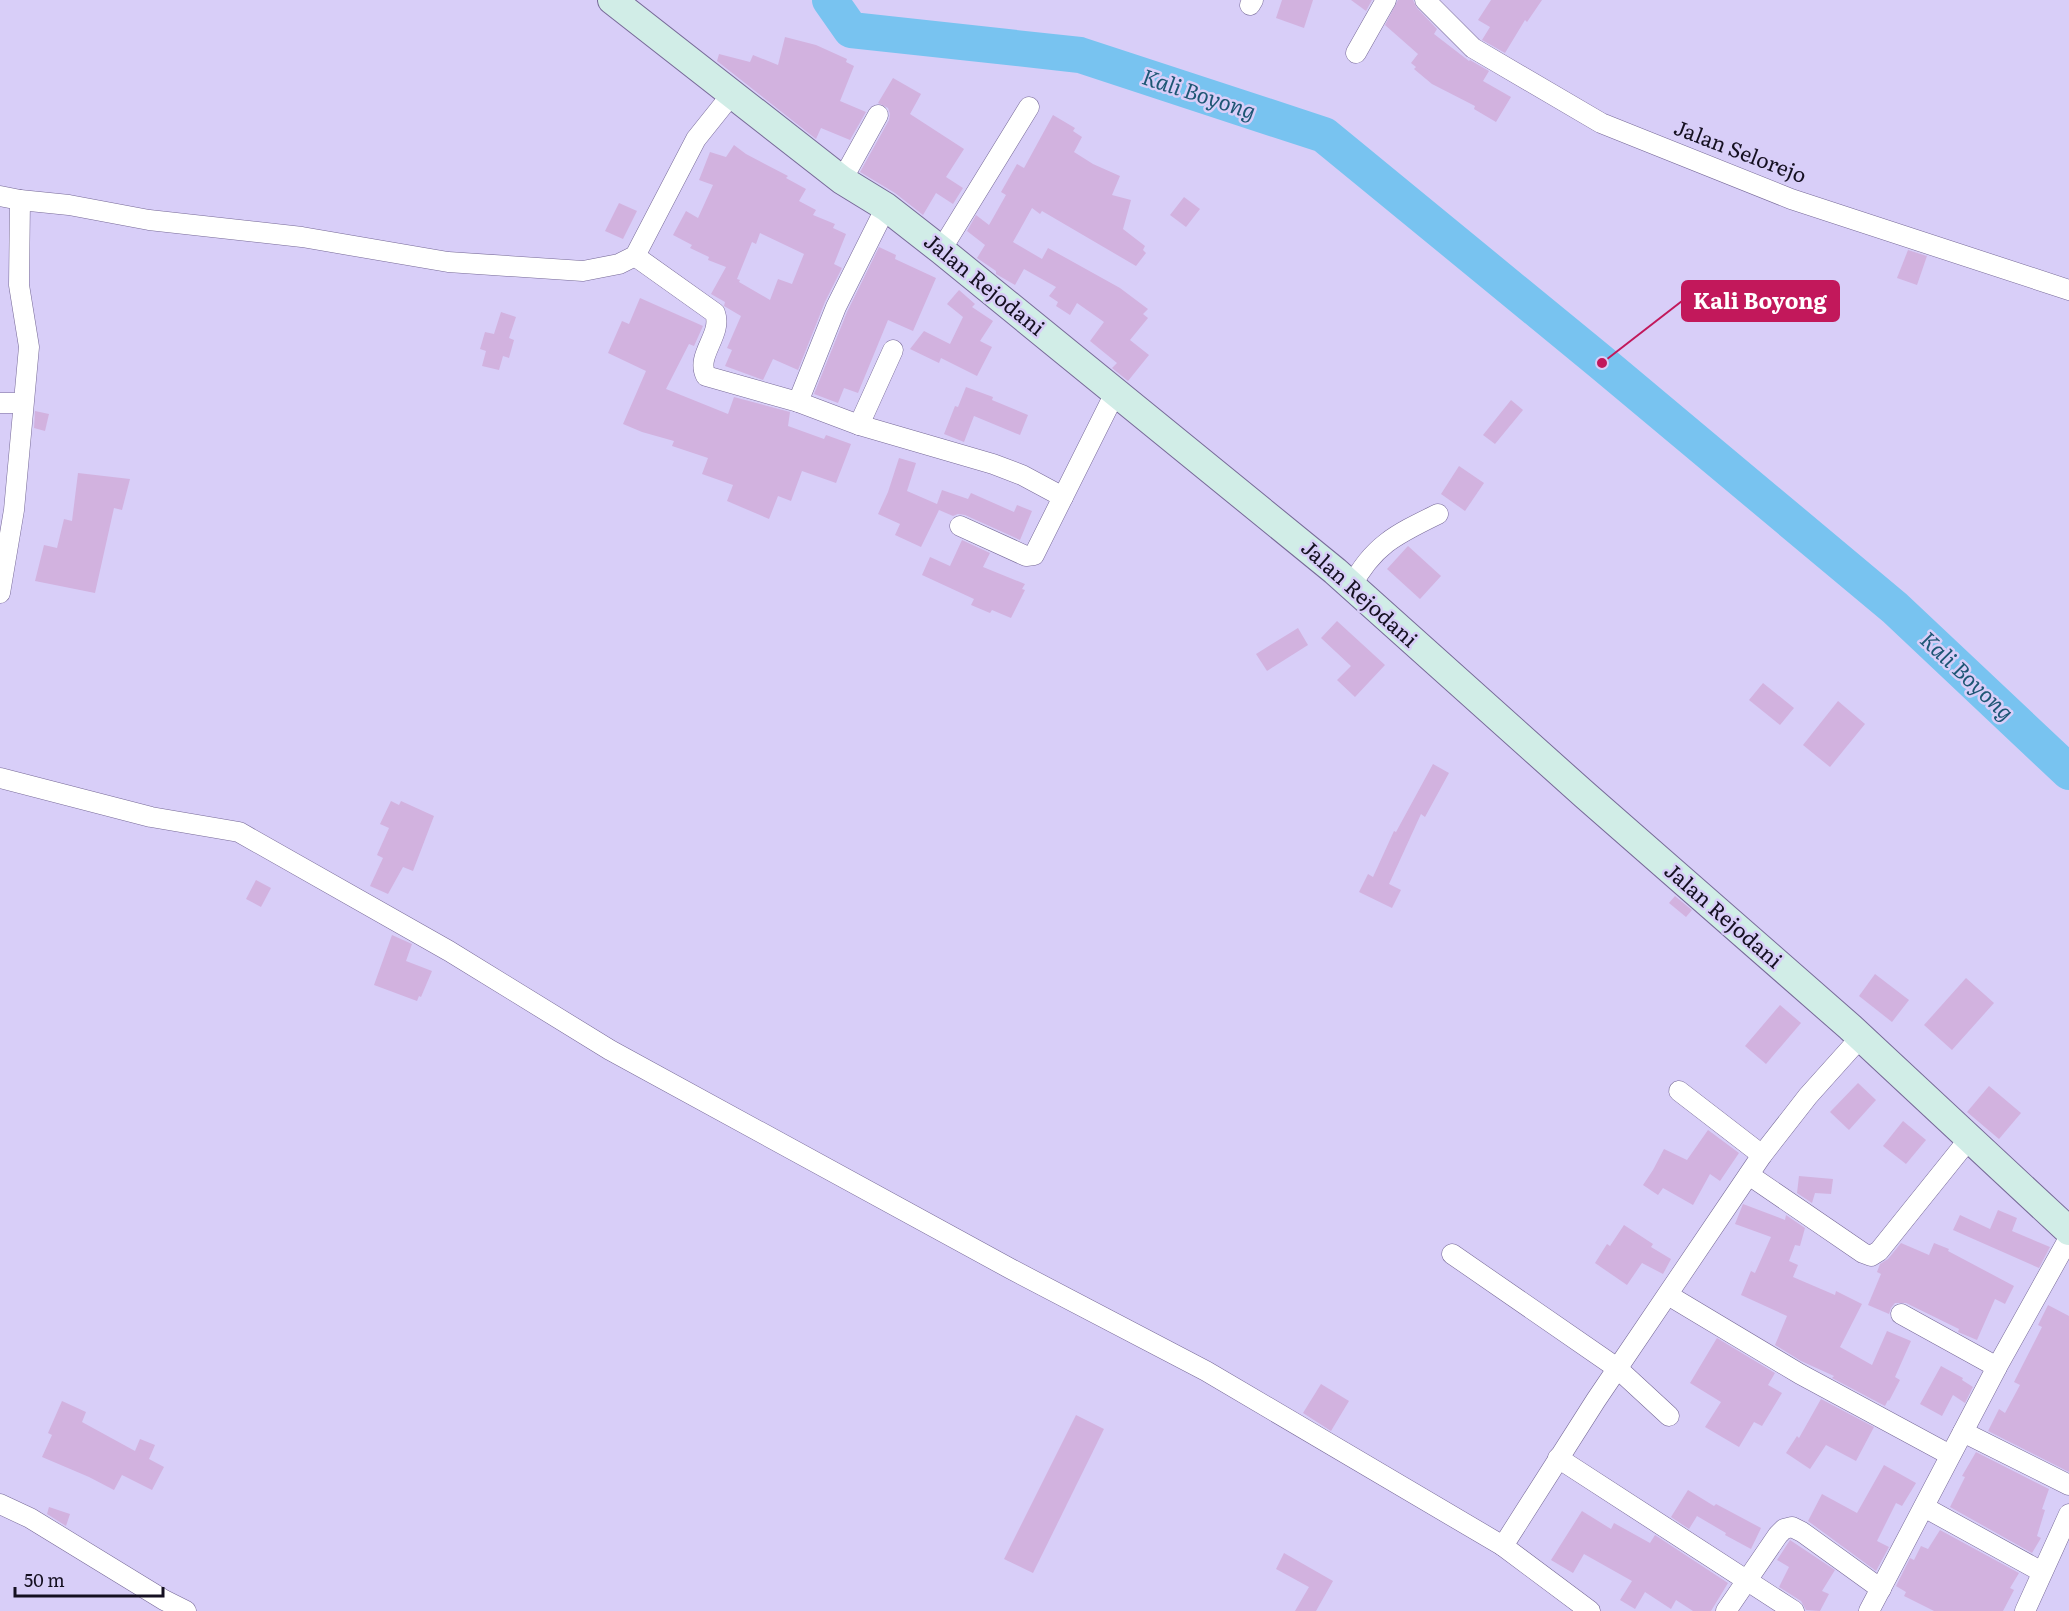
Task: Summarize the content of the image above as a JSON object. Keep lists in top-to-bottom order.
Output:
{
  "streets": {
    "main road": ["Jalan Rejodani"],
    "street": ["Jalan Selorejo"]
  },
  "water": ["Kali Boyong"],
  "places": ["Kali Boyong"],
  "scale_bar": "50 m"
}
